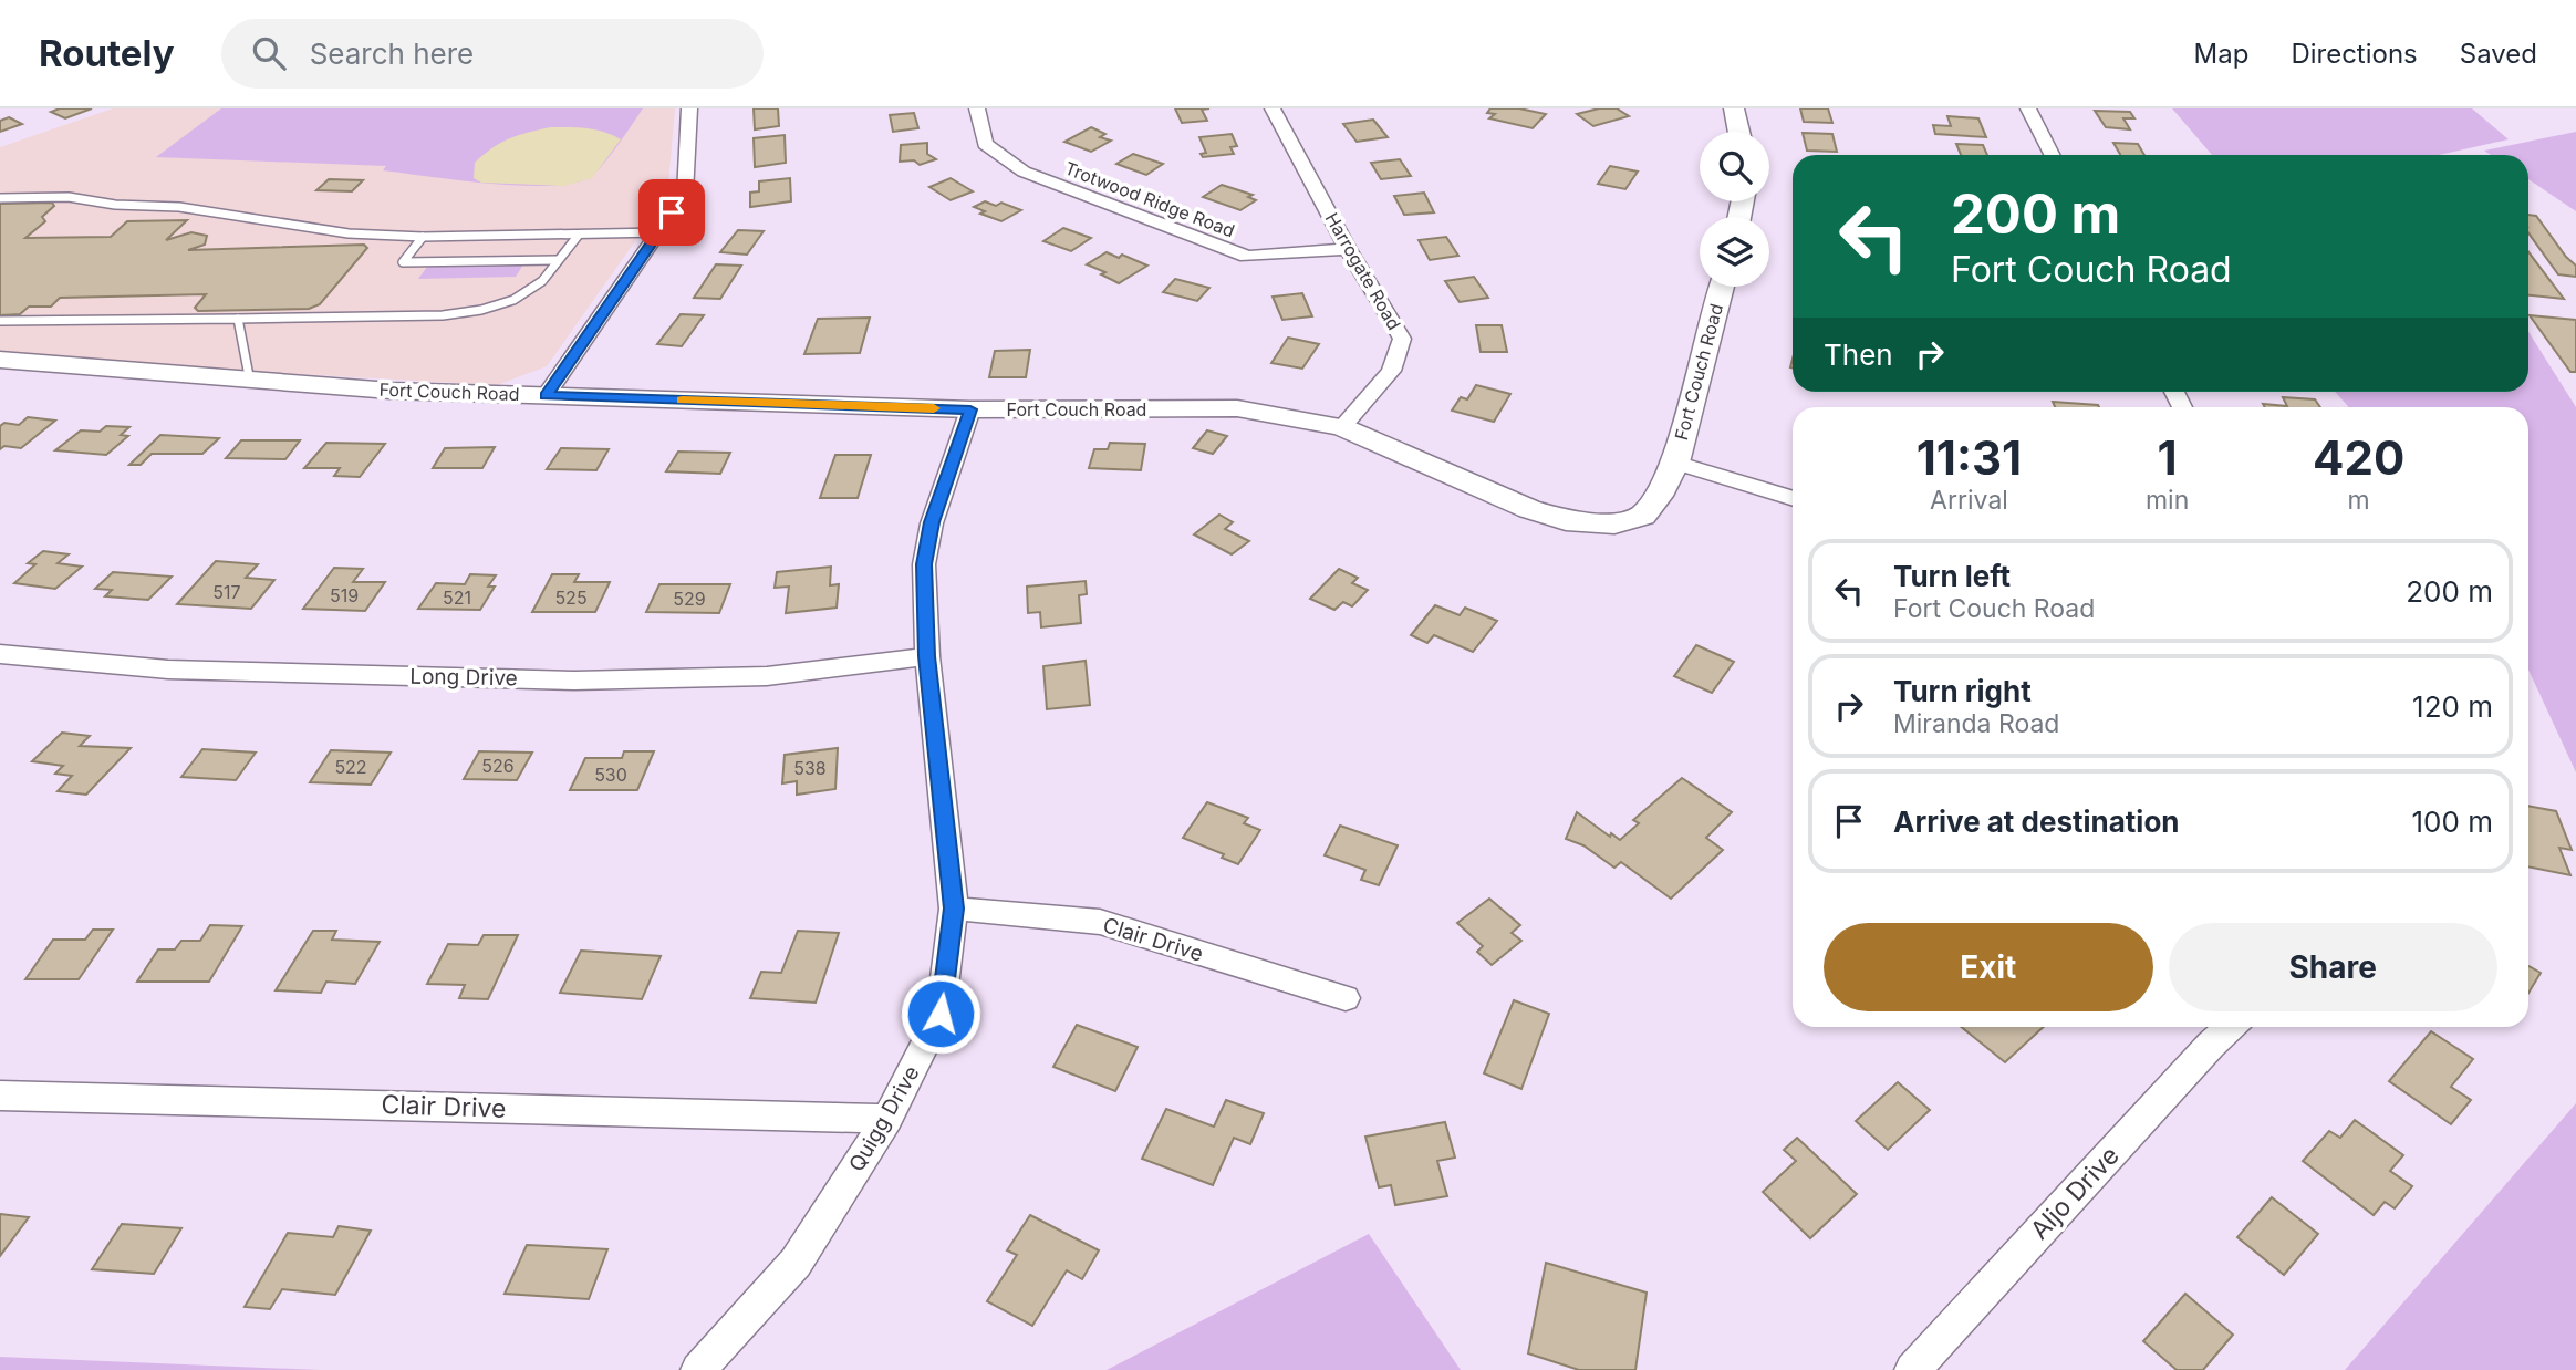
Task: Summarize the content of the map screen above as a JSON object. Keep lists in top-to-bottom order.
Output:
{
  "streets": {
    "street": [
      "Trotwood Ridge Road",
      "Harrogate Road",
      "Fort Couch Road",
      "Long Drive",
      "Clair Drive",
      "Quigg Drive",
      "Aljo Drive"
    ]
  },
  "crossings": [
    ["Trotwood Ridge Road", "Harrogate Road"],
    ["Harrogate Road", "Fort Couch Road"],
    ["Fort Couch Road", "Quigg Drive"],
    ["Long Drive", "Quigg Drive"],
    ["Clair Drive", "Quigg Drive"]
  ],
  "house_numbers": [
    "517",
    "519",
    "521",
    "525",
    "529",
    "526",
    "522",
    "538",
    "530"
  ],
  "page": {
    "header": "Routely",
    "search": "Search here",
    "nav": ["Map", "Directions", "Saved"],
    "turn": ["200 m", "Fort Couch Road"],
    "then": "Then",
    "eta": [
      "11:31",
      "Arrival",
      "1",
      "min",
      "420",
      "m"
    ],
    "list": [
      {
        "name": "Turn left",
        "note": "Fort Couch Road",
        "value": "200 m"
      },
      {
        "name": "Turn right",
        "note": "Miranda Road",
        "value": "120 m"
      },
      {
        "name": "Arrive at destination",
        "value": "100 m"
      }
    ],
    "buttons": ["Exit", "Share"]
  }
}
